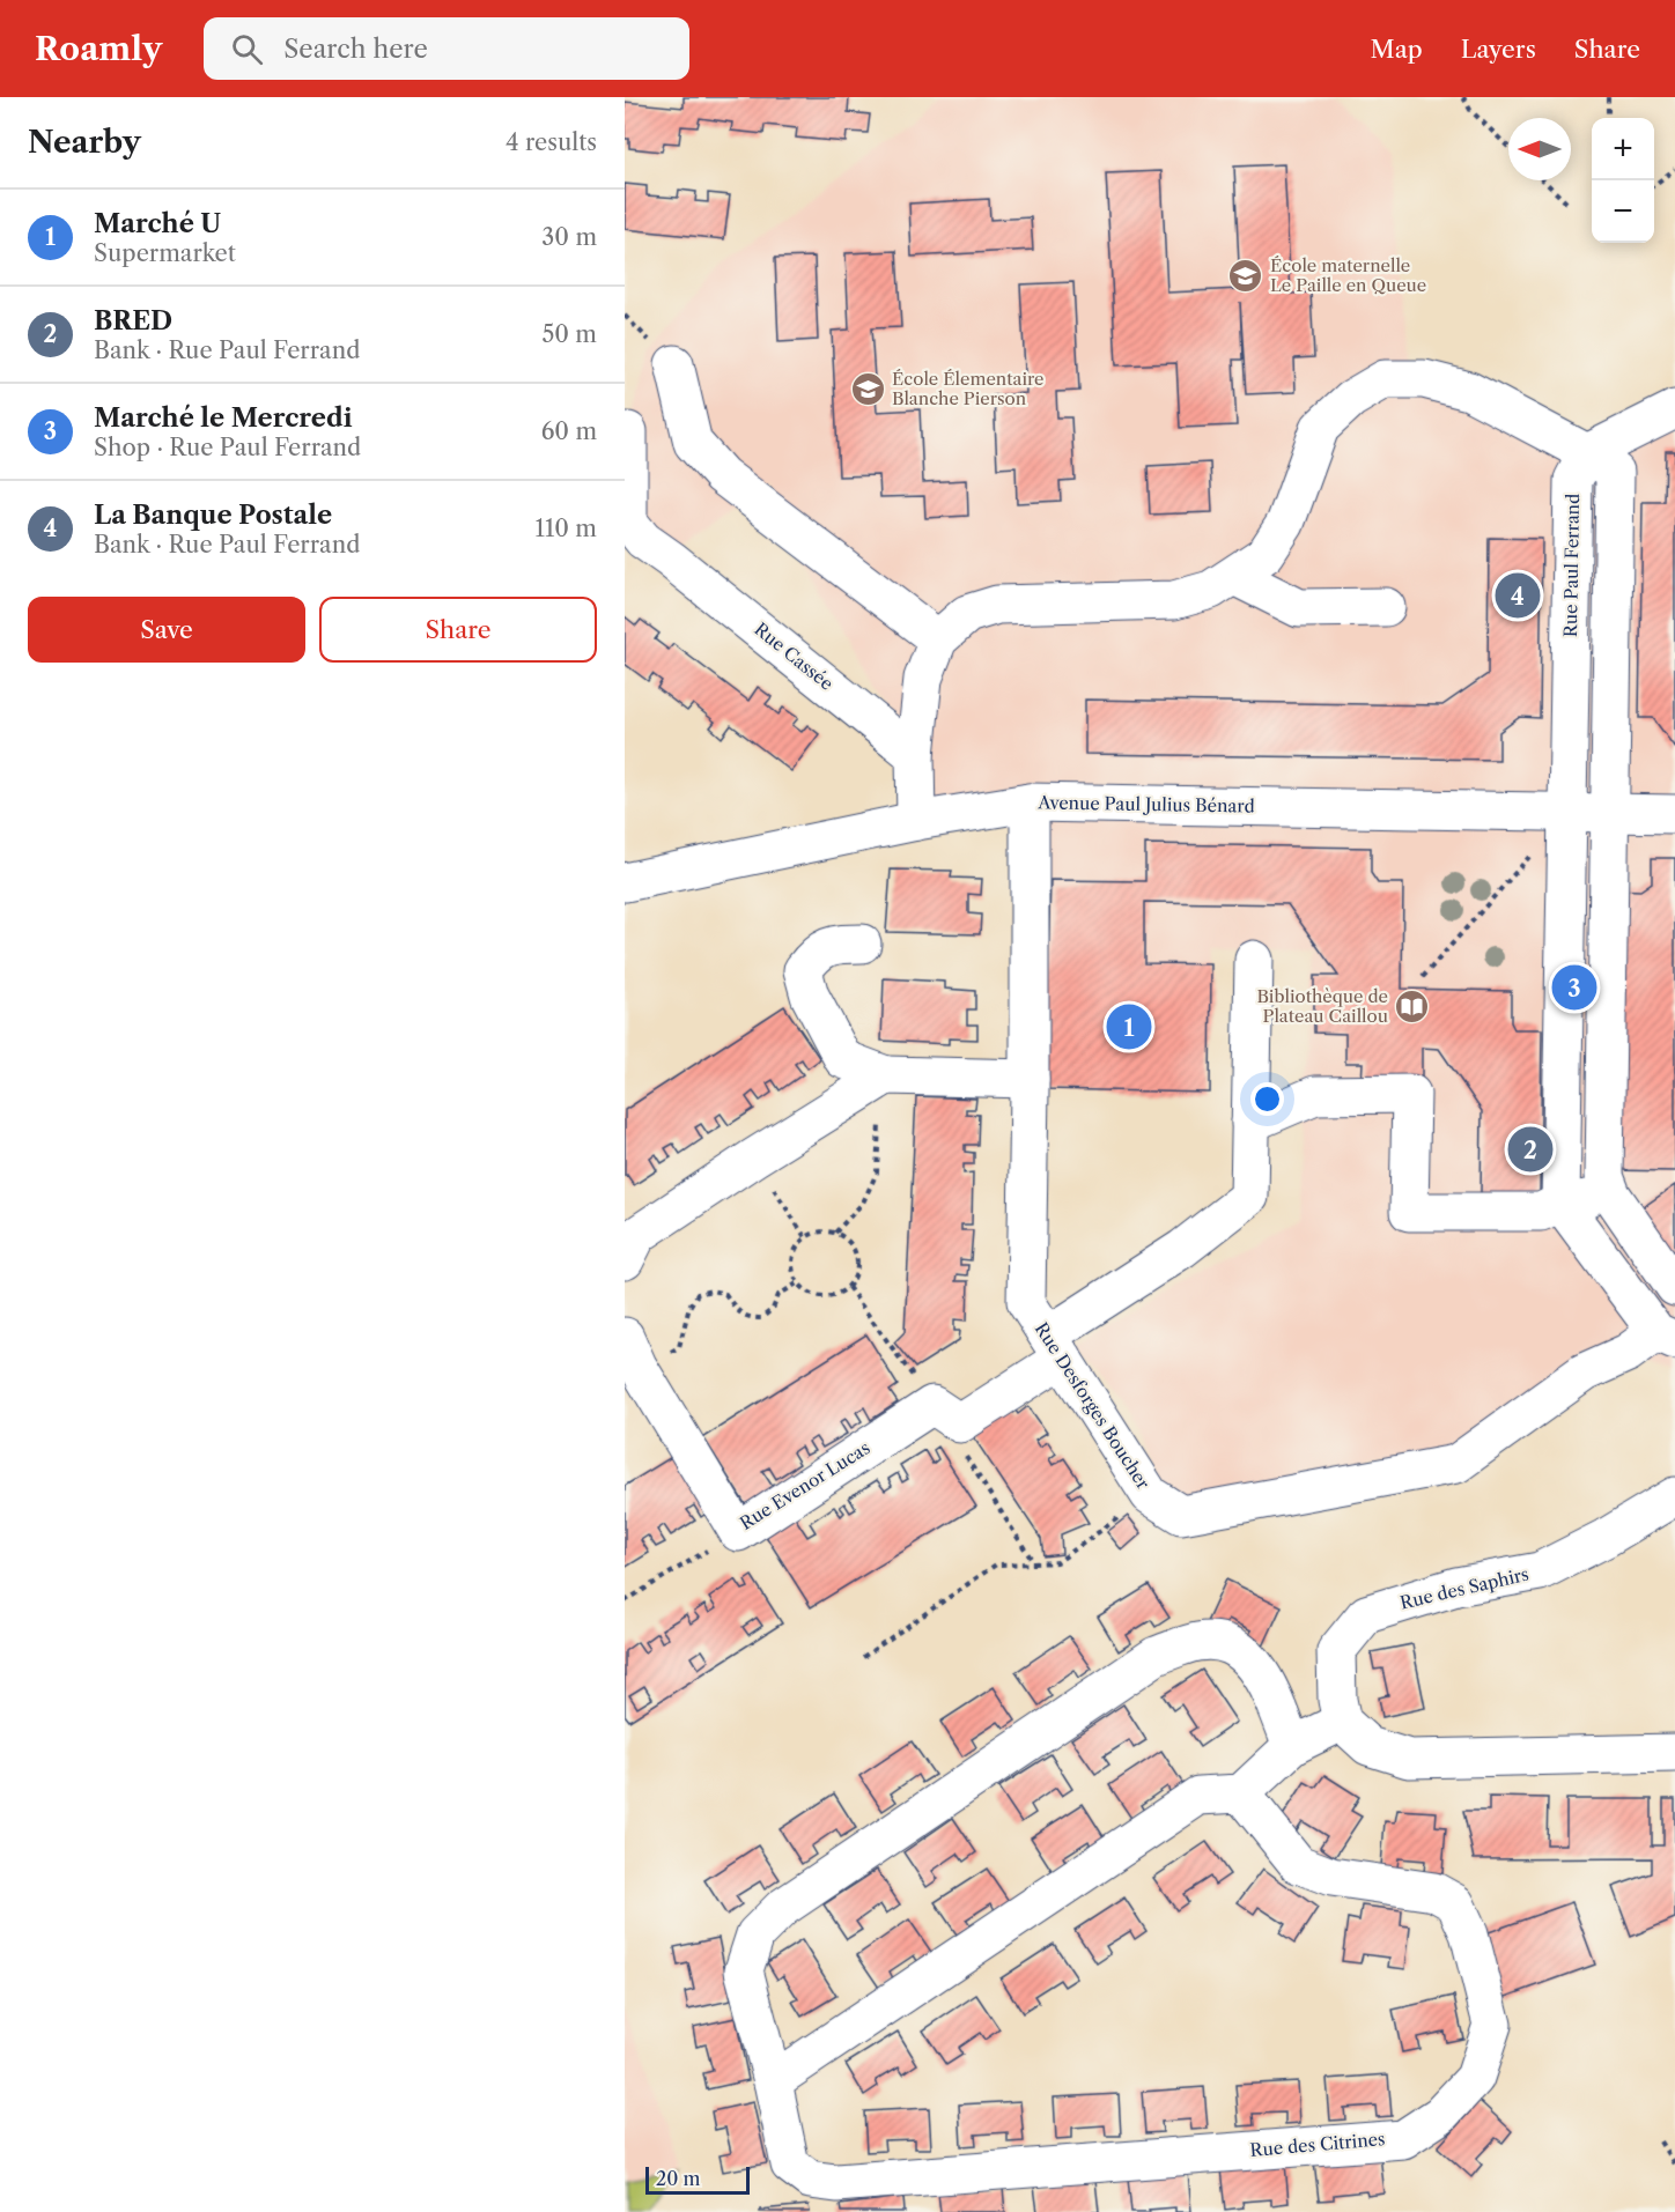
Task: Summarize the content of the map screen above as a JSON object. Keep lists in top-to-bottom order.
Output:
{
  "streets": {
    "street": [
      "Rue Paul Ferrand",
      "Rue Cassée",
      "Avenue Paul Julius Bénard",
      "Rue Desforges Boucher",
      "Rue Evenor Lucas",
      "Rue des Saphirs",
      "Rue des Citrines"
    ]
  },
  "crossings": [
    ["Rue Paul Ferrand", "Avenue Paul Julius Bénard"],
    ["Avenue Paul Julius Bénard", "Rue Desforges Boucher"],
    ["Rue Desforges Boucher", "Rue Evenor Lucas"]
  ],
  "places": {
    "school or university": ["École maternelle Le Paille en Queue", "École Élementaire Blanche Pierson"],
    "library": ["Bibliothèque de Plateau Caillou"]
  },
  "scale_bar": "20 m",
  "north": "left",
  "page": {
    "header": "Roamly",
    "search": "Search here",
    "nav": ["Map", "Layers", "Share"],
    "heading": ["Nearby", "4 results"],
    "map_buttons": ["+", "−"],
    "list": [
      {
        "mark": "1",
        "name": "Marché U",
        "note": "Supermarket",
        "value": "30 m"
      },
      {
        "mark": "2",
        "name": "BRED",
        "note": "Bank · Rue Paul Ferrand",
        "value": "50 m"
      },
      {
        "mark": "3",
        "name": "Marché le Mercredi",
        "note": "Shop · Rue Paul Ferrand",
        "value": "60 m"
      },
      {
        "mark": "4",
        "name": "La Banque Postale",
        "note": "Bank · Rue Paul Ferrand",
        "value": "110 m"
      }
    ],
    "pins": [
      "4",
      "3",
      "1",
      "2"
    ],
    "buttons": ["Save", "Share"],
    "scale": "20 m"
  }
}
